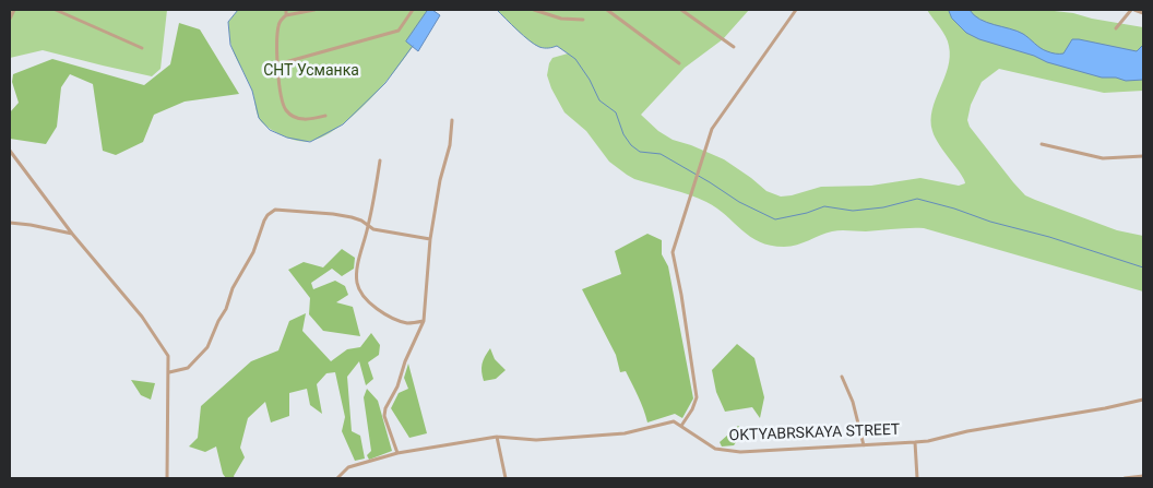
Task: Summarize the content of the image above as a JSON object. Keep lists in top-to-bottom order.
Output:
{
  "streets": {
    "street": ["OKTYABRSKAYA STREET"]
  },
  "parks": ["СНТ Усманка"]
}
